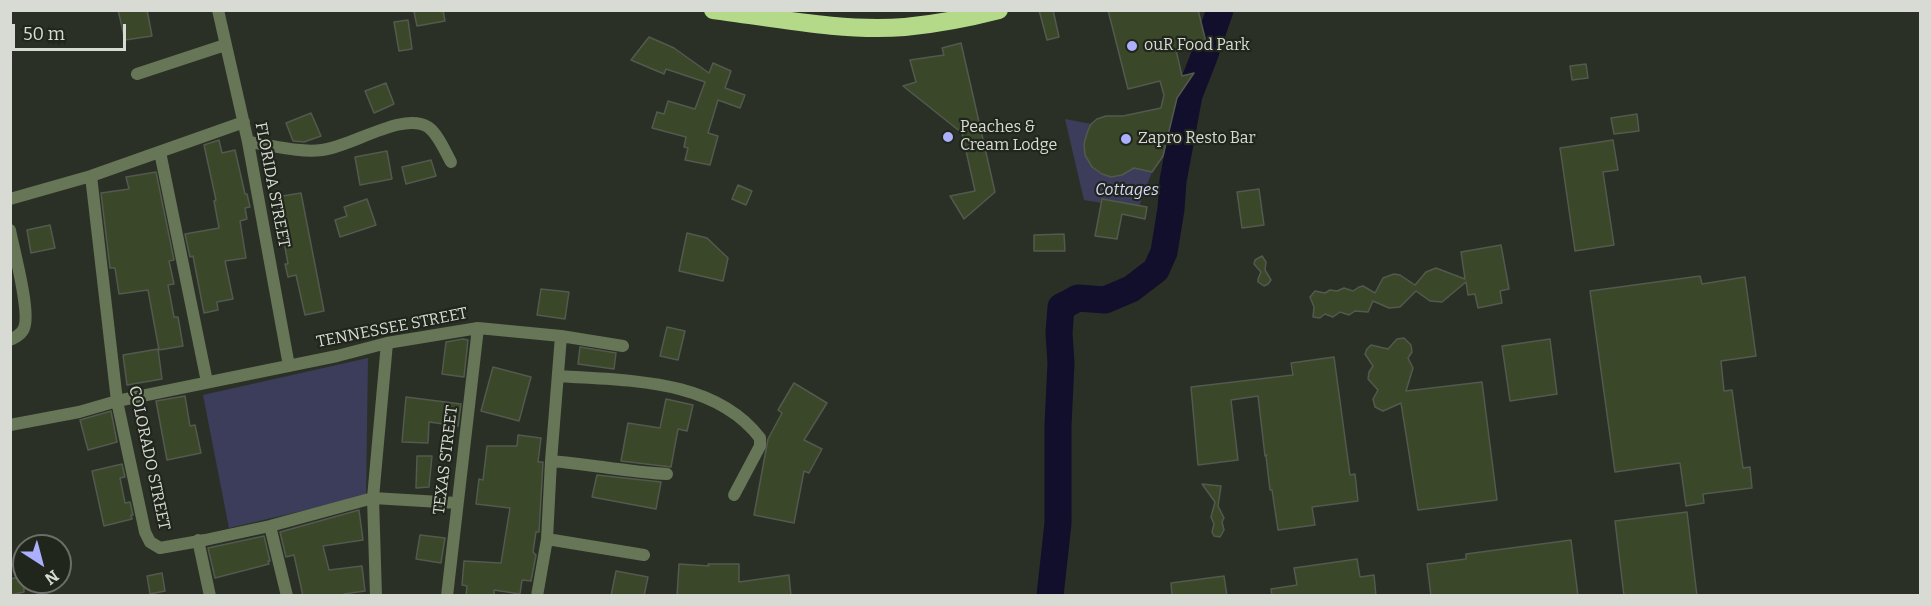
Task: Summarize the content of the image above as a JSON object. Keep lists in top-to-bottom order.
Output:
{
  "streets": {
    "street": [
      "FLORIDA STREET",
      "TENNESSEE STREET",
      "COLORADO STREET",
      "TEXAS STREET"
    ]
  },
  "crossings": [
    ["FLORIDA STREET", "TENNESSEE STREET"],
    ["TENNESSEE STREET", "COLORADO STREET"],
    ["TENNESSEE STREET", "TEXAS STREET"],
    ["COLORADO STREET", "TEXAS STREET"]
  ],
  "parks": ["Cottages"],
  "places": ["ouR Food Park", "Peaches & Cream Lodge", "Zapro Resto Bar"],
  "scale_bar": "50 m",
  "north": "bottom right"
}
